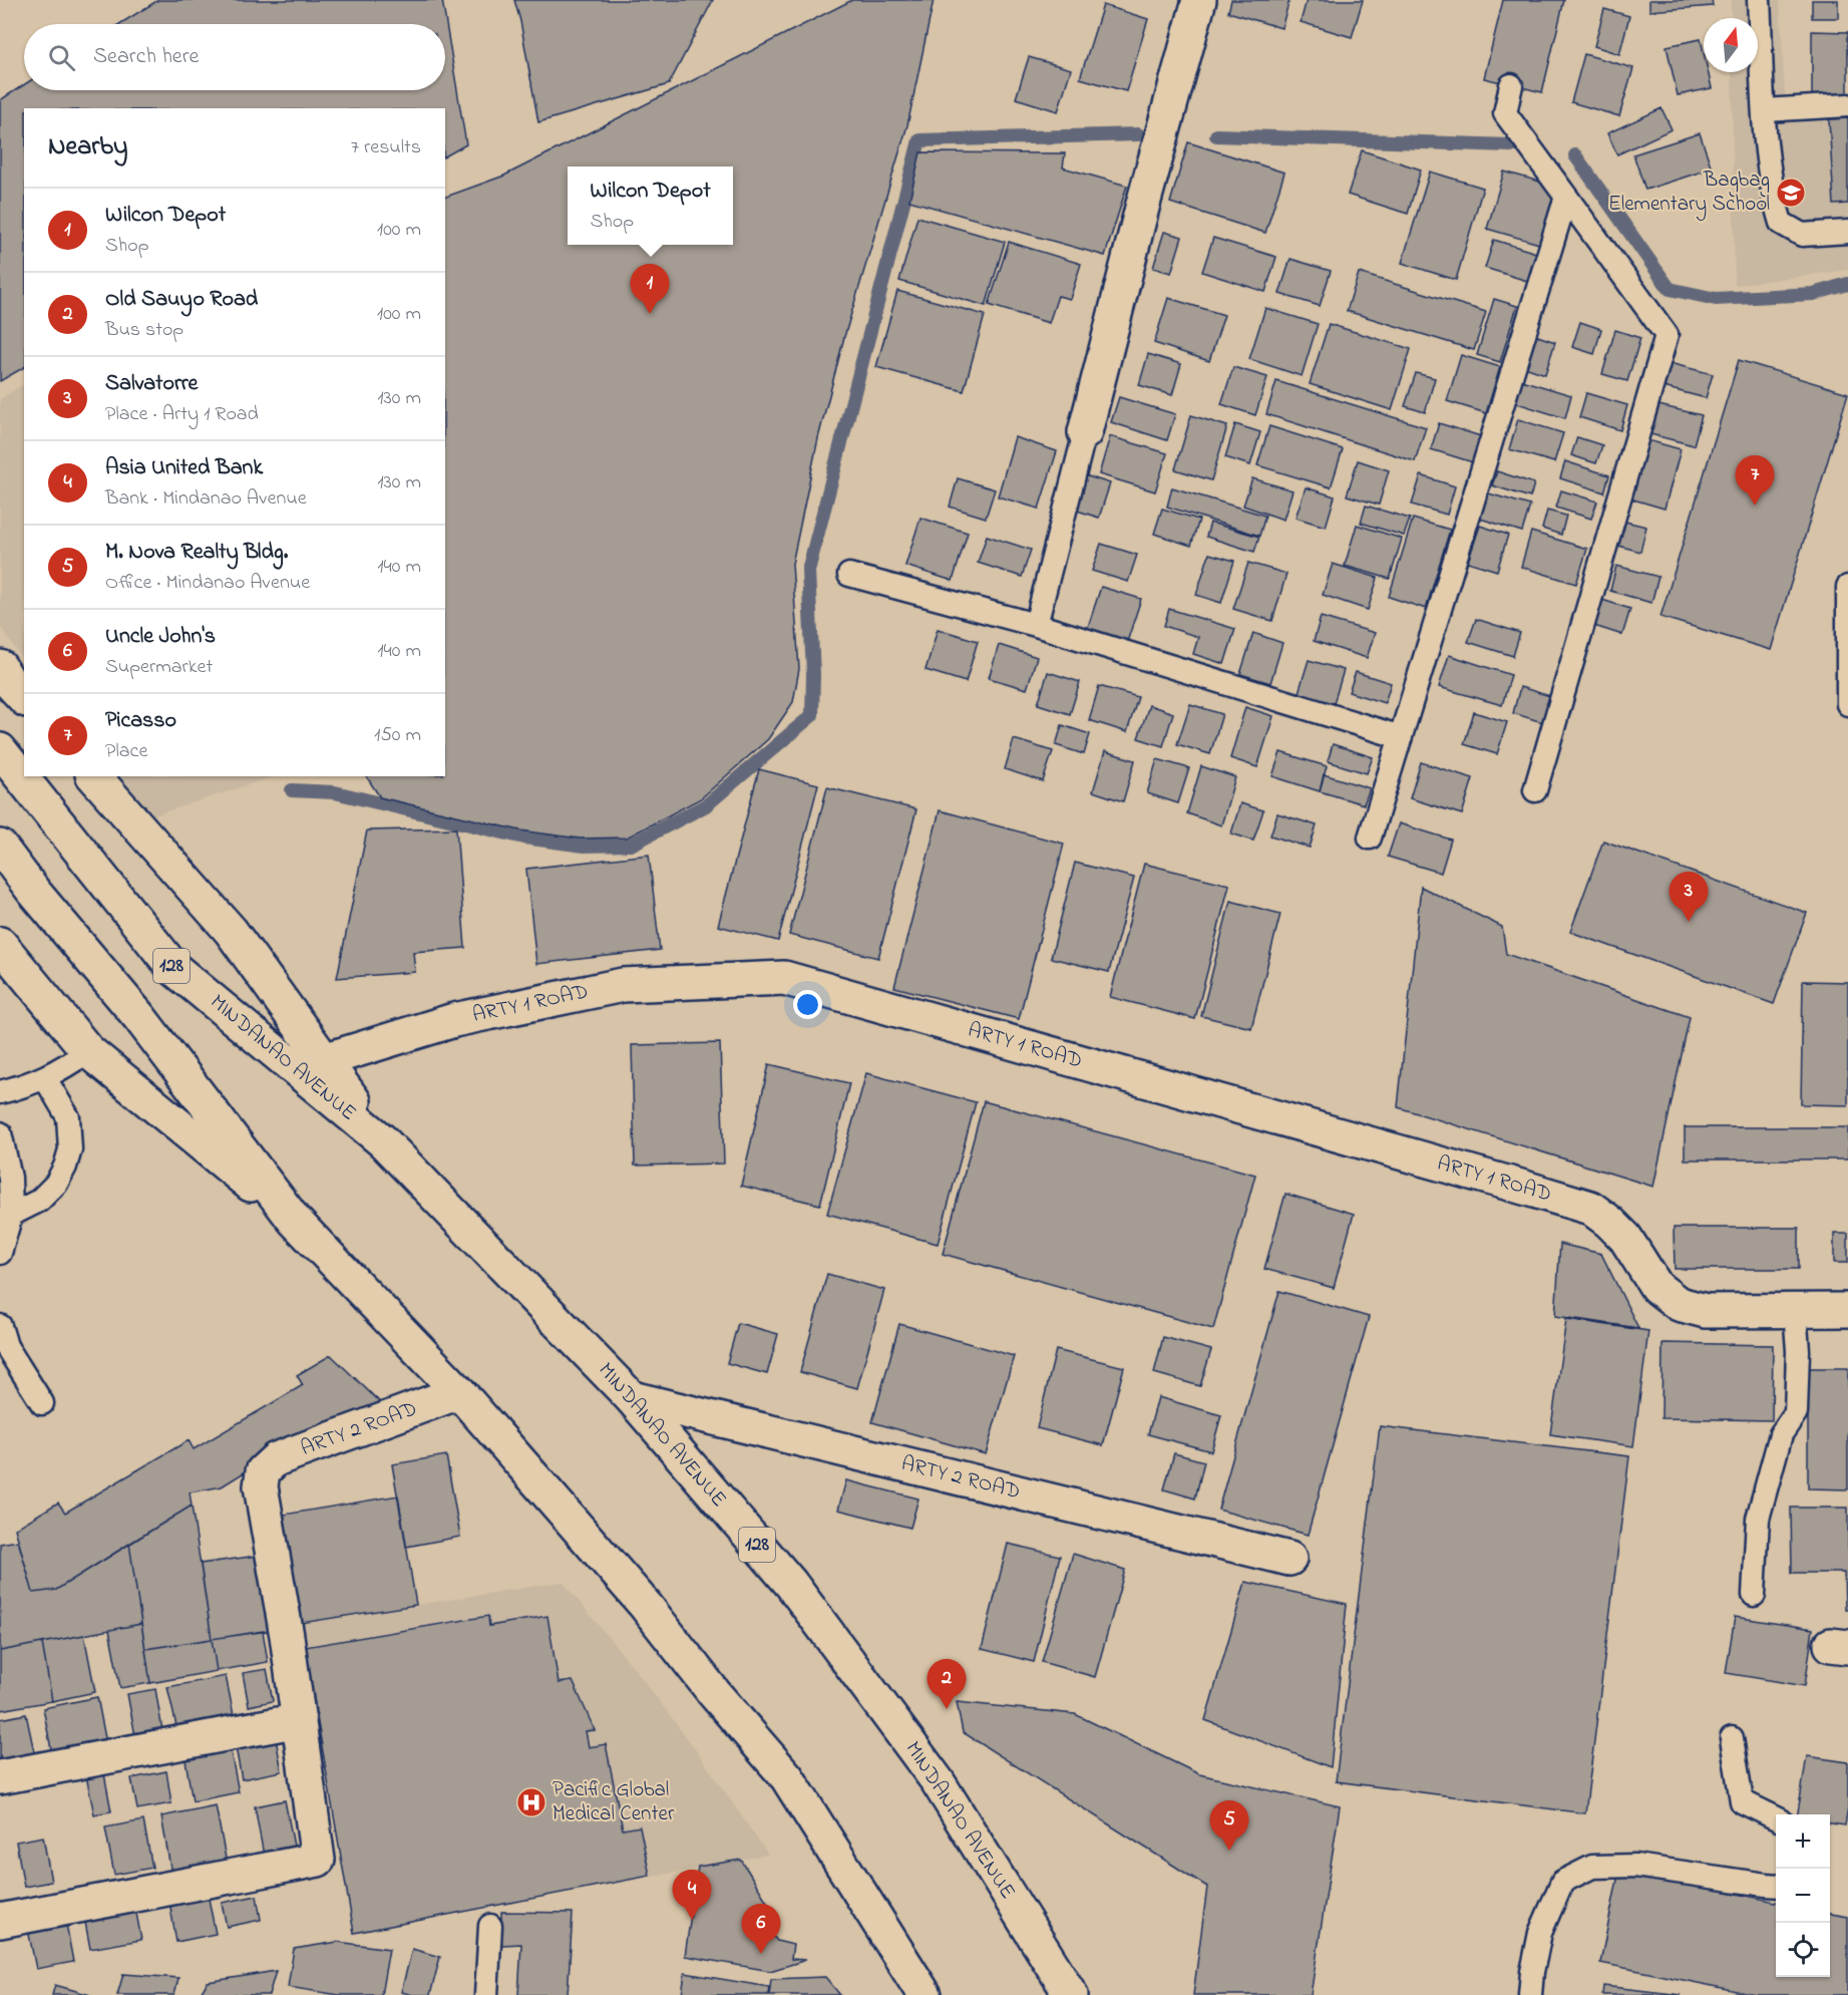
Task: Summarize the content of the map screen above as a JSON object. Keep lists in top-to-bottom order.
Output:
{
  "streets": {
    "main road": [
      "128",
      "ARTY 1 ROAD",
      "MINDANAO AVENUE",
      "ARTY 2 ROAD"
    ]
  },
  "crossings": [
    ["ARTY 1 ROAD", "MINDANAO AVENUE"],
    ["MINDANAO AVENUE", "ARTY 2 ROAD"]
  ],
  "places": {
    "school or university": ["Bagbag Elementary School"],
    "hospital": ["Pacific Global Medical Center"]
  },
  "north": "top",
  "page": {
    "search": "Search here",
    "heading": ["Nearby", "7 results"],
    "popup": ["Wilcon Depot", "Shop"],
    "list": [
      {
        "mark": "1",
        "name": "Wilcon Depot",
        "note": "Shop",
        "value": "100 m"
      },
      {
        "mark": "2",
        "name": "Old Sauyo Road",
        "note": "Bus stop",
        "value": "100 m"
      },
      {
        "mark": "3",
        "name": "Salvatorre",
        "note": "Place · Arty 1 Road",
        "value": "130 m"
      },
      {
        "mark": "4",
        "name": "Asia United Bank",
        "note": "Bank · Mindanao Avenue",
        "value": "130 m"
      },
      {
        "mark": "5",
        "name": "M. Nova Realty Bldg.",
        "note": "Office · Mindanao Avenue",
        "value": "140 m"
      },
      {
        "mark": "6",
        "name": "Uncle John's",
        "note": "Supermarket",
        "value": "140 m"
      },
      {
        "mark": "7",
        "name": "Picasso",
        "note": "Place",
        "value": "150 m"
      }
    ],
    "pins": [
      "1",
      "7",
      "3",
      "2",
      "5",
      "4",
      "6"
    ],
    "map_buttons": ["+", "−"]
  }
}
